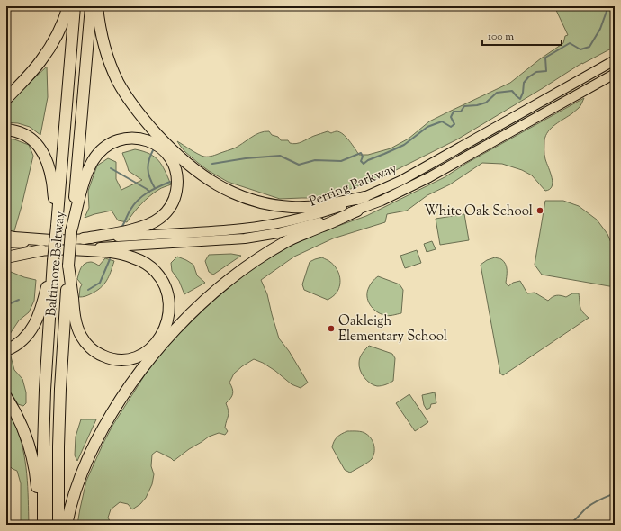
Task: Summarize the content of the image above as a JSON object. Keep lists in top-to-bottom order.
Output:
{
  "streets": {
    "highway": ["Baltimore Beltway"],
    "main road": ["Perring Parkway"]
  },
  "places": ["White Oak School", "Oakleigh Elementary School"],
  "scale_bar": "100 m"
}
